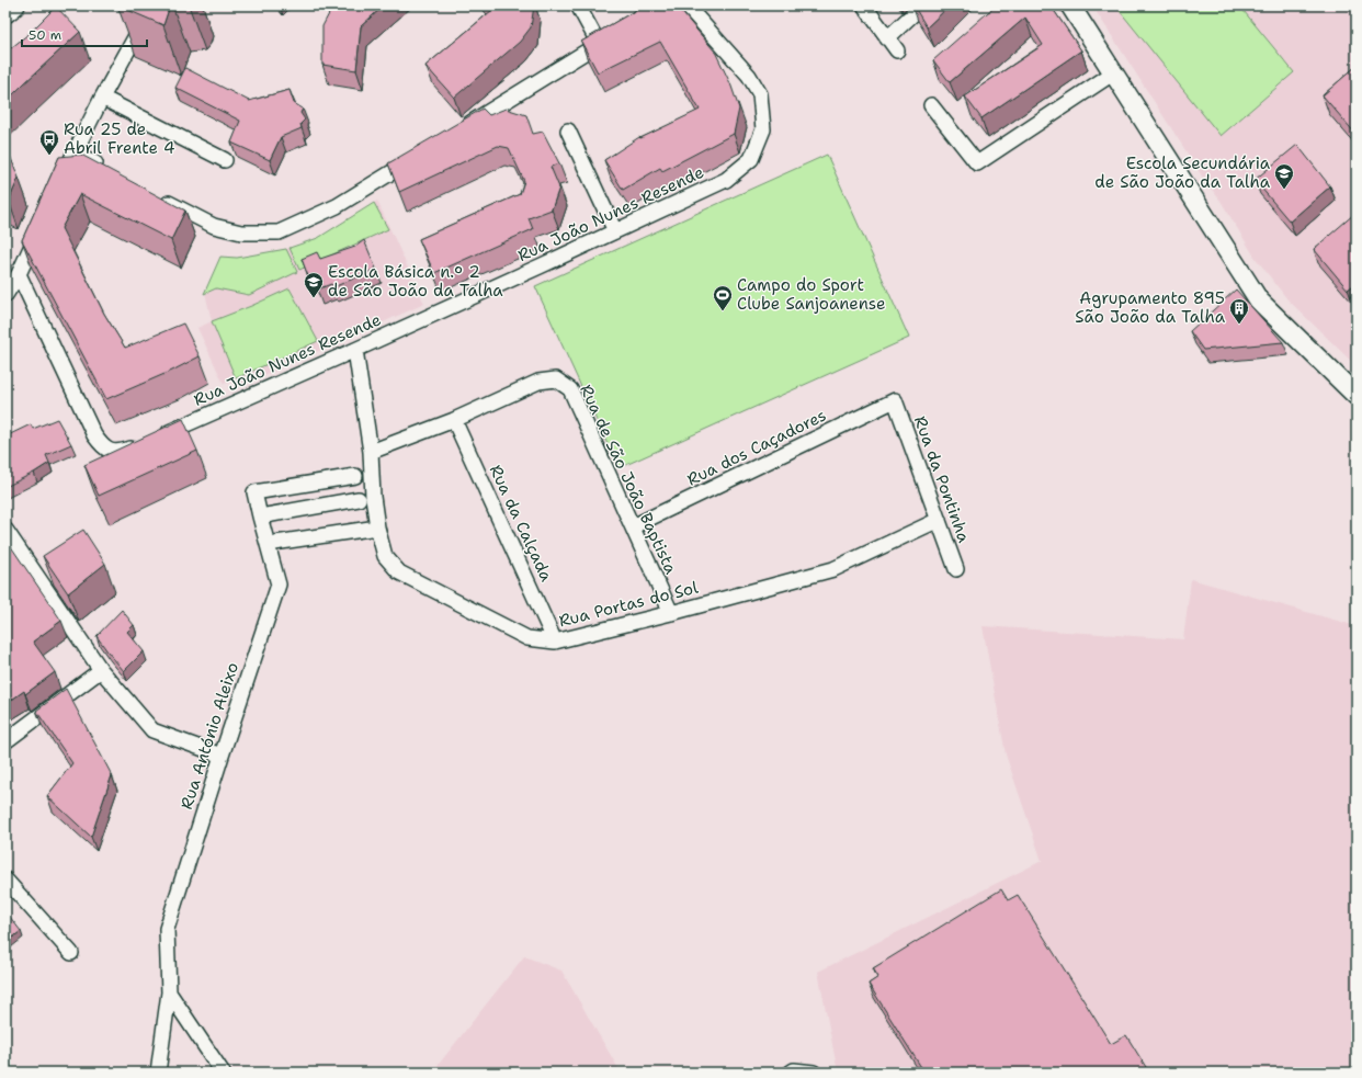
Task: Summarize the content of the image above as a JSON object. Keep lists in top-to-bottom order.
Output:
{
  "streets": {
    "street": [
      "Rua João Nunes Resende",
      "Rua dos Caçadores",
      "Rua de São João Baptista",
      "Rua da Pontinha",
      "Rua da Calçada",
      "Rua Portas do Sol",
      "Rua António Aleixo"
    ]
  },
  "crossings": [
    ["Rua João Nunes Resende", "Rua Portas do Sol"],
    ["Rua dos Caçadores", "Rua de São João Baptista"],
    ["Rua dos Caçadores", "Rua da Pontinha"],
    ["Rua de São João Baptista", "Rua da Calçada"],
    ["Rua de São João Baptista", "Rua Portas do Sol"],
    ["Rua da Pontinha", "Rua Portas do Sol"],
    ["Rua da Calçada", "Rua Portas do Sol"]
  ],
  "places": {
    "bus stop": ["Rua 25 de Abril Frente 4"],
    "school or university": ["Escola Secundária de São João da Talha", "Escola Básica n.º 2 de São João da Talha"],
    "sports": ["Campo do Sport Clube Sanjoanense"],
    "building": ["Agrupamento 895 São João da Talha"]
  },
  "scale_bar": "50 m"
}
